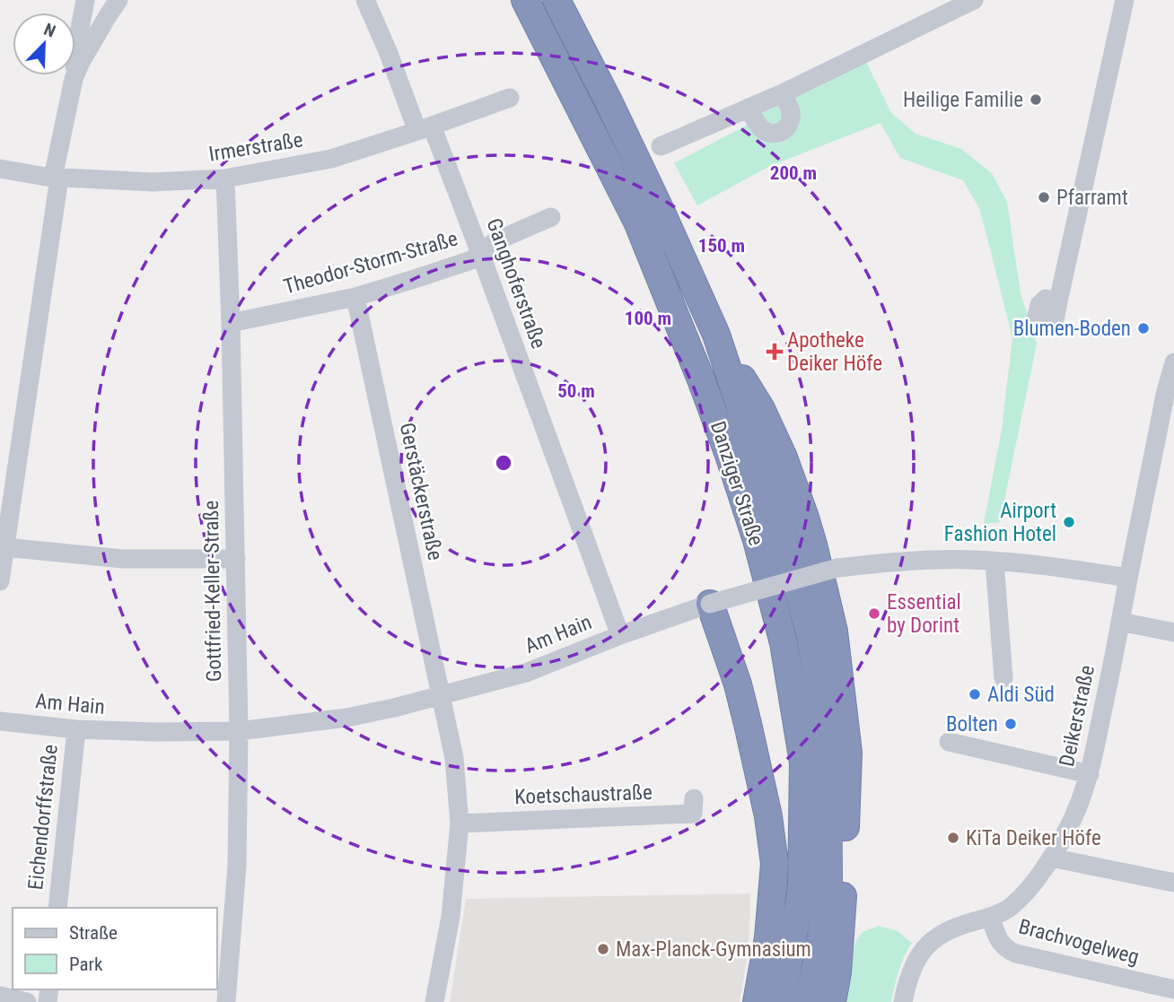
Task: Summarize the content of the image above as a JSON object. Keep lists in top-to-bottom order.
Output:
{
  "streets": {
    "highway": ["Danziger Straße"],
    "street": [
      "Irmerstraße",
      "Theodor-Storm-Straße",
      "Ganghoferstraße",
      "Gerstäckerstraße",
      "Gottfried-Keller-Straße",
      "Am Hain",
      "Deikerstraße",
      "Koetschaustraße",
      "Eichendorffstraße",
      "Brachvogelweg"
    ]
  },
  "crossings": [
    ["Irmerstraße", "Ganghoferstraße"],
    ["Irmerstraße", "Gottfried-Keller-Straße"],
    ["Theodor-Storm-Straße", "Ganghoferstraße"],
    ["Theodor-Storm-Straße", "Gerstäckerstraße"],
    ["Theodor-Storm-Straße", "Gottfried-Keller-Straße"],
    ["Ganghoferstraße", "Am Hain"],
    ["Gerstäckerstraße", "Am Hain"],
    ["Gottfried-Keller-Straße", "Am Hain"],
    ["Am Hain", "Deikerstraße"],
    ["Am Hain", "Eichendorffstraße"],
    ["Deikerstraße", "Brachvogelweg"]
  ],
  "places": {
    "other": [
      "Heilige Familie",
      "Pfarramt",
      "Blumen-Boden",
      "Airport Fashion Hotel",
      "Essential by Dorint",
      "Aldi Süd",
      "Bolten",
      "KiTa Deiker Höfe",
      "Max-Planck-Gymnasium"
    ],
    "health": ["Apotheke Deiker Höfe"]
  },
  "legend": ["Straße", "Park"],
  "north": "top right",
  "rings": [
    "200 m",
    "150 m",
    "100 m",
    "50 m"
  ]
}
